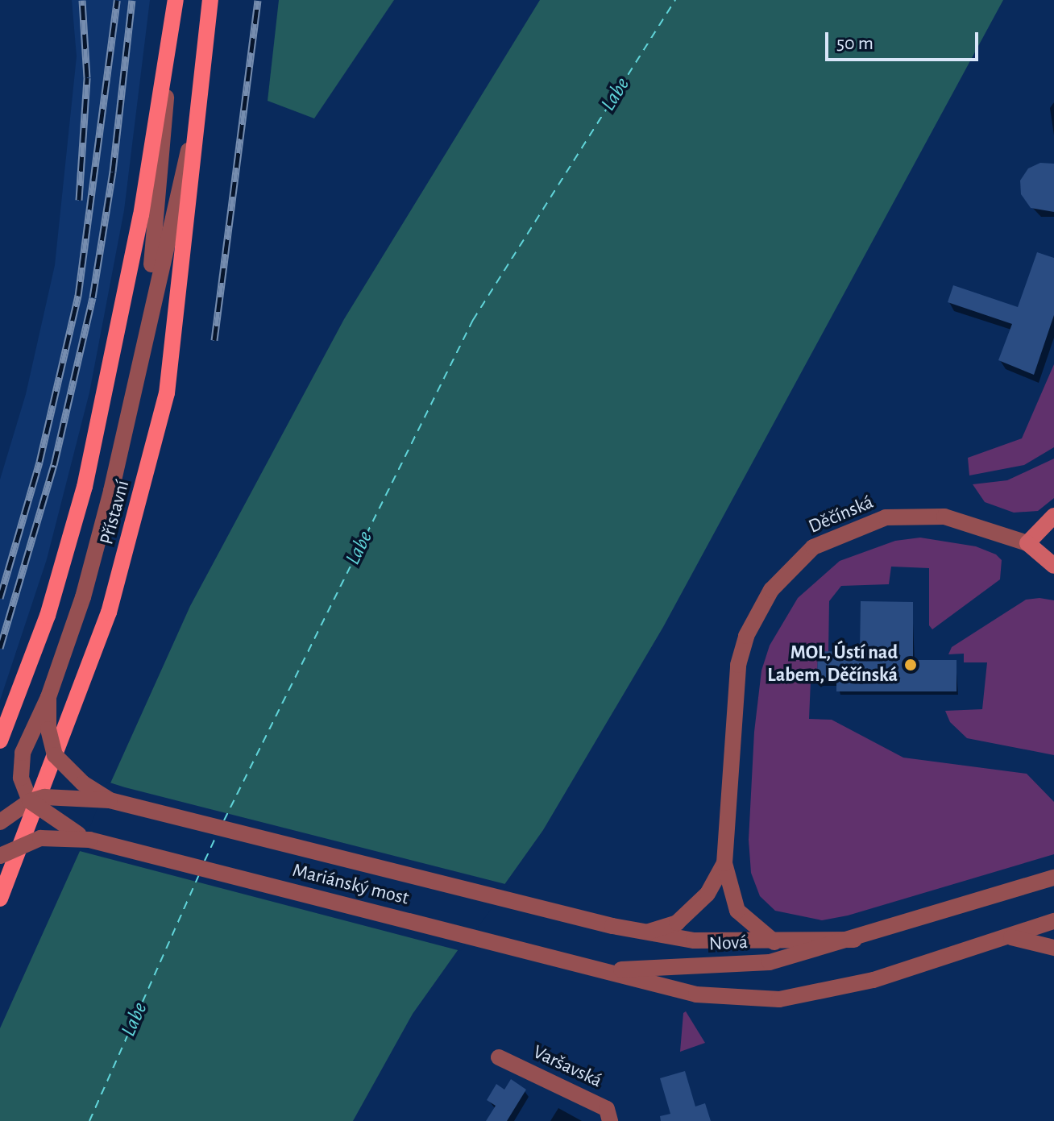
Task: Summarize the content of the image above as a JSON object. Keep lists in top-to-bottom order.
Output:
{
  "streets": {
    "main road": ["Přístavní", "Děčínská"],
    "street": ["Mariánský most", "Nová", "Varšavská"]
  },
  "crossings": [
    ["Přístavní", "Mariánský most"],
    ["Děčínská", "Nová"],
    ["Mariánský most", "Nová"]
  ],
  "water": ["Labe"],
  "places": ["MOL, Ústí nad Labem, Děčínská"],
  "scale_bar": "50 m"
}
